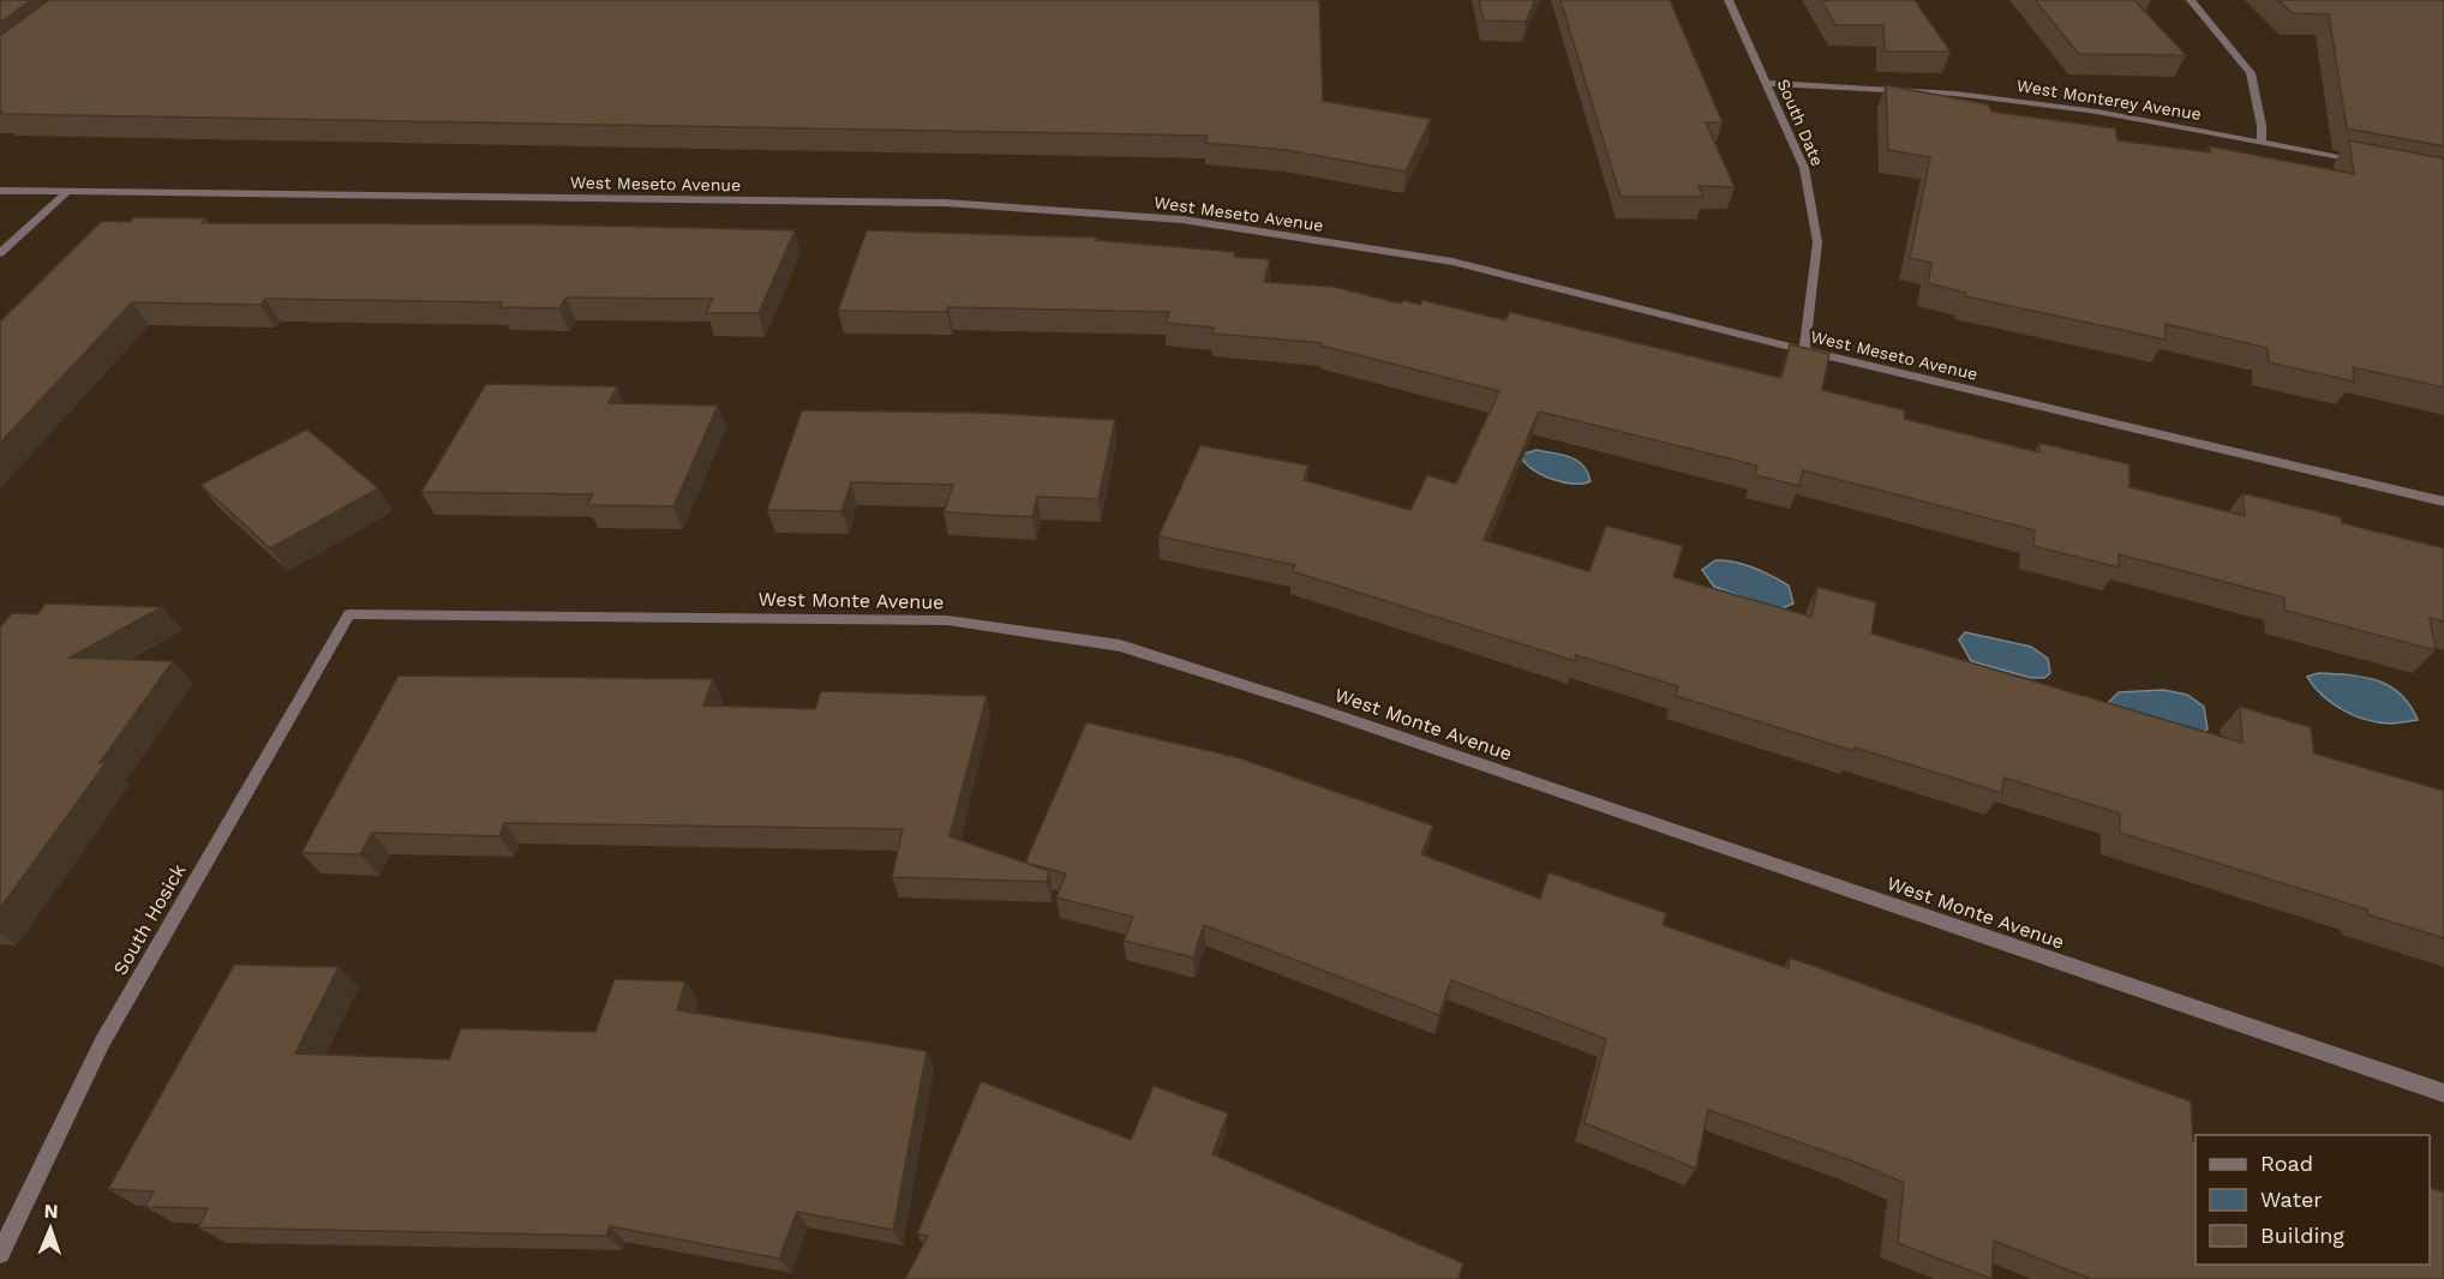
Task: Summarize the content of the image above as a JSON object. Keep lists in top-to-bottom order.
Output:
{
  "streets": {
    "street": [
      "West Monterey Avenue",
      "South Date",
      "West Meseto Avenue",
      "West Monte Avenue",
      "South Hosick"
    ]
  },
  "crossings": [
    ["West Monterey Avenue", "South Date"],
    ["South Date", "West Meseto Avenue"],
    ["West Monte Avenue", "South Hosick"]
  ],
  "legend": ["Road", "Water", "Building"],
  "north": "top"
}
